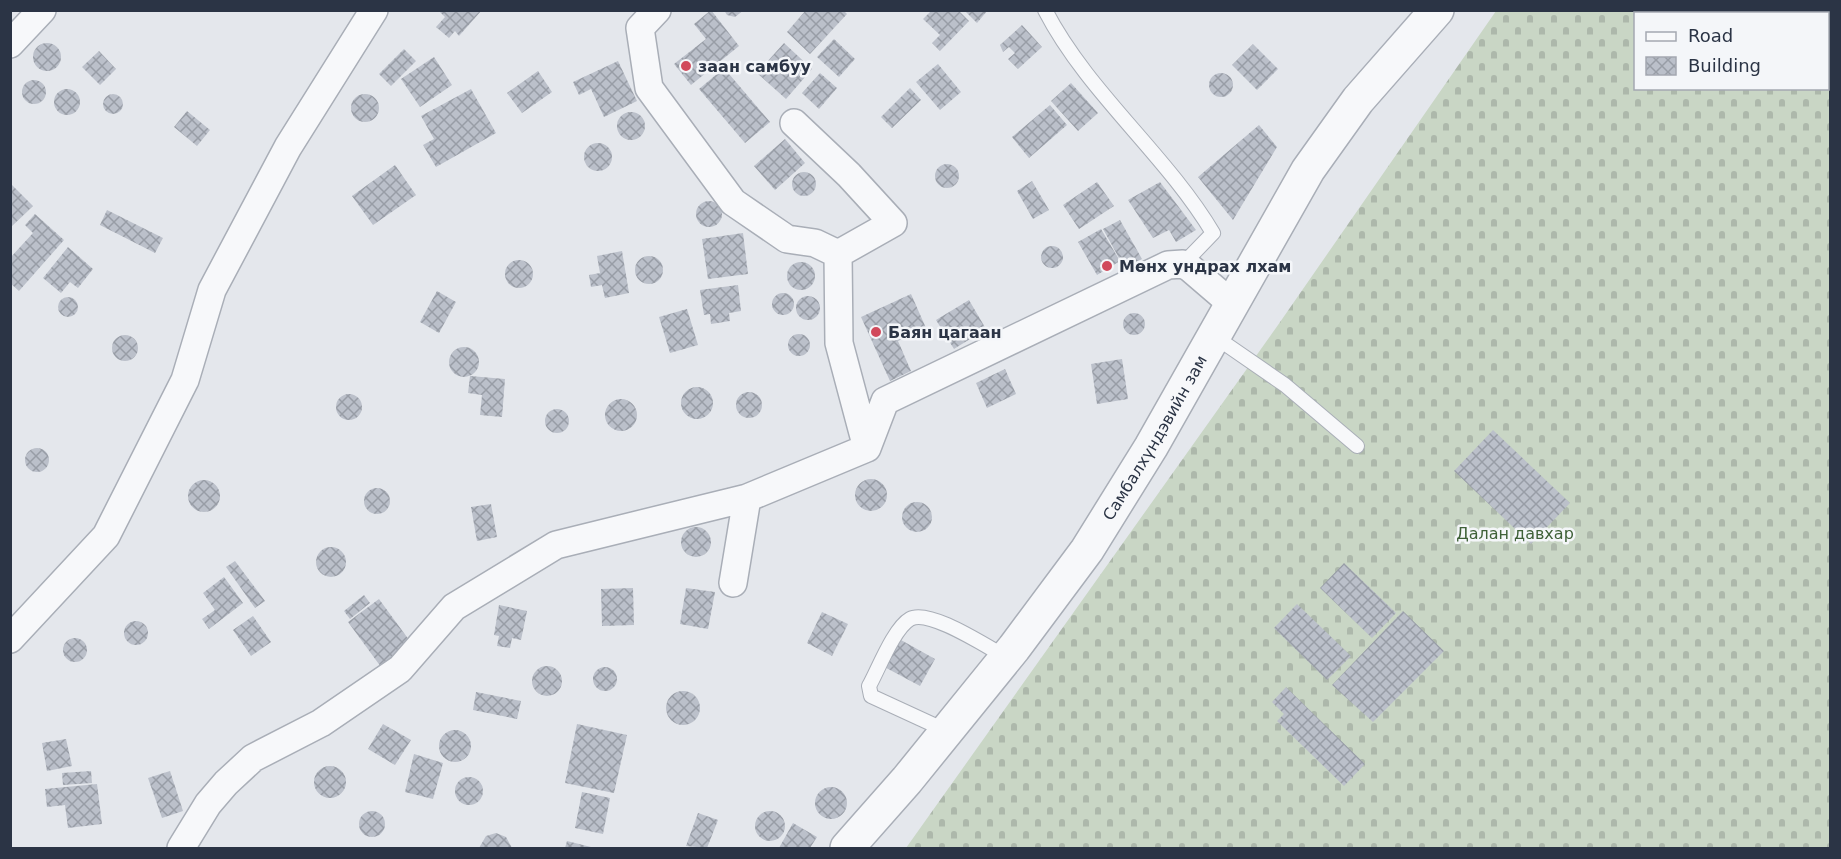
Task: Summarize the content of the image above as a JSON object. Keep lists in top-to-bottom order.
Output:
{
  "streets": {
    "street": ["Самбалхүндэвийн зам"]
  },
  "parks": ["Далан давхар"],
  "places": ["заан самбуу", "Мөнх ундрах лхам", "Баян цагаан"],
  "legend": ["Road", "Building"]
}
